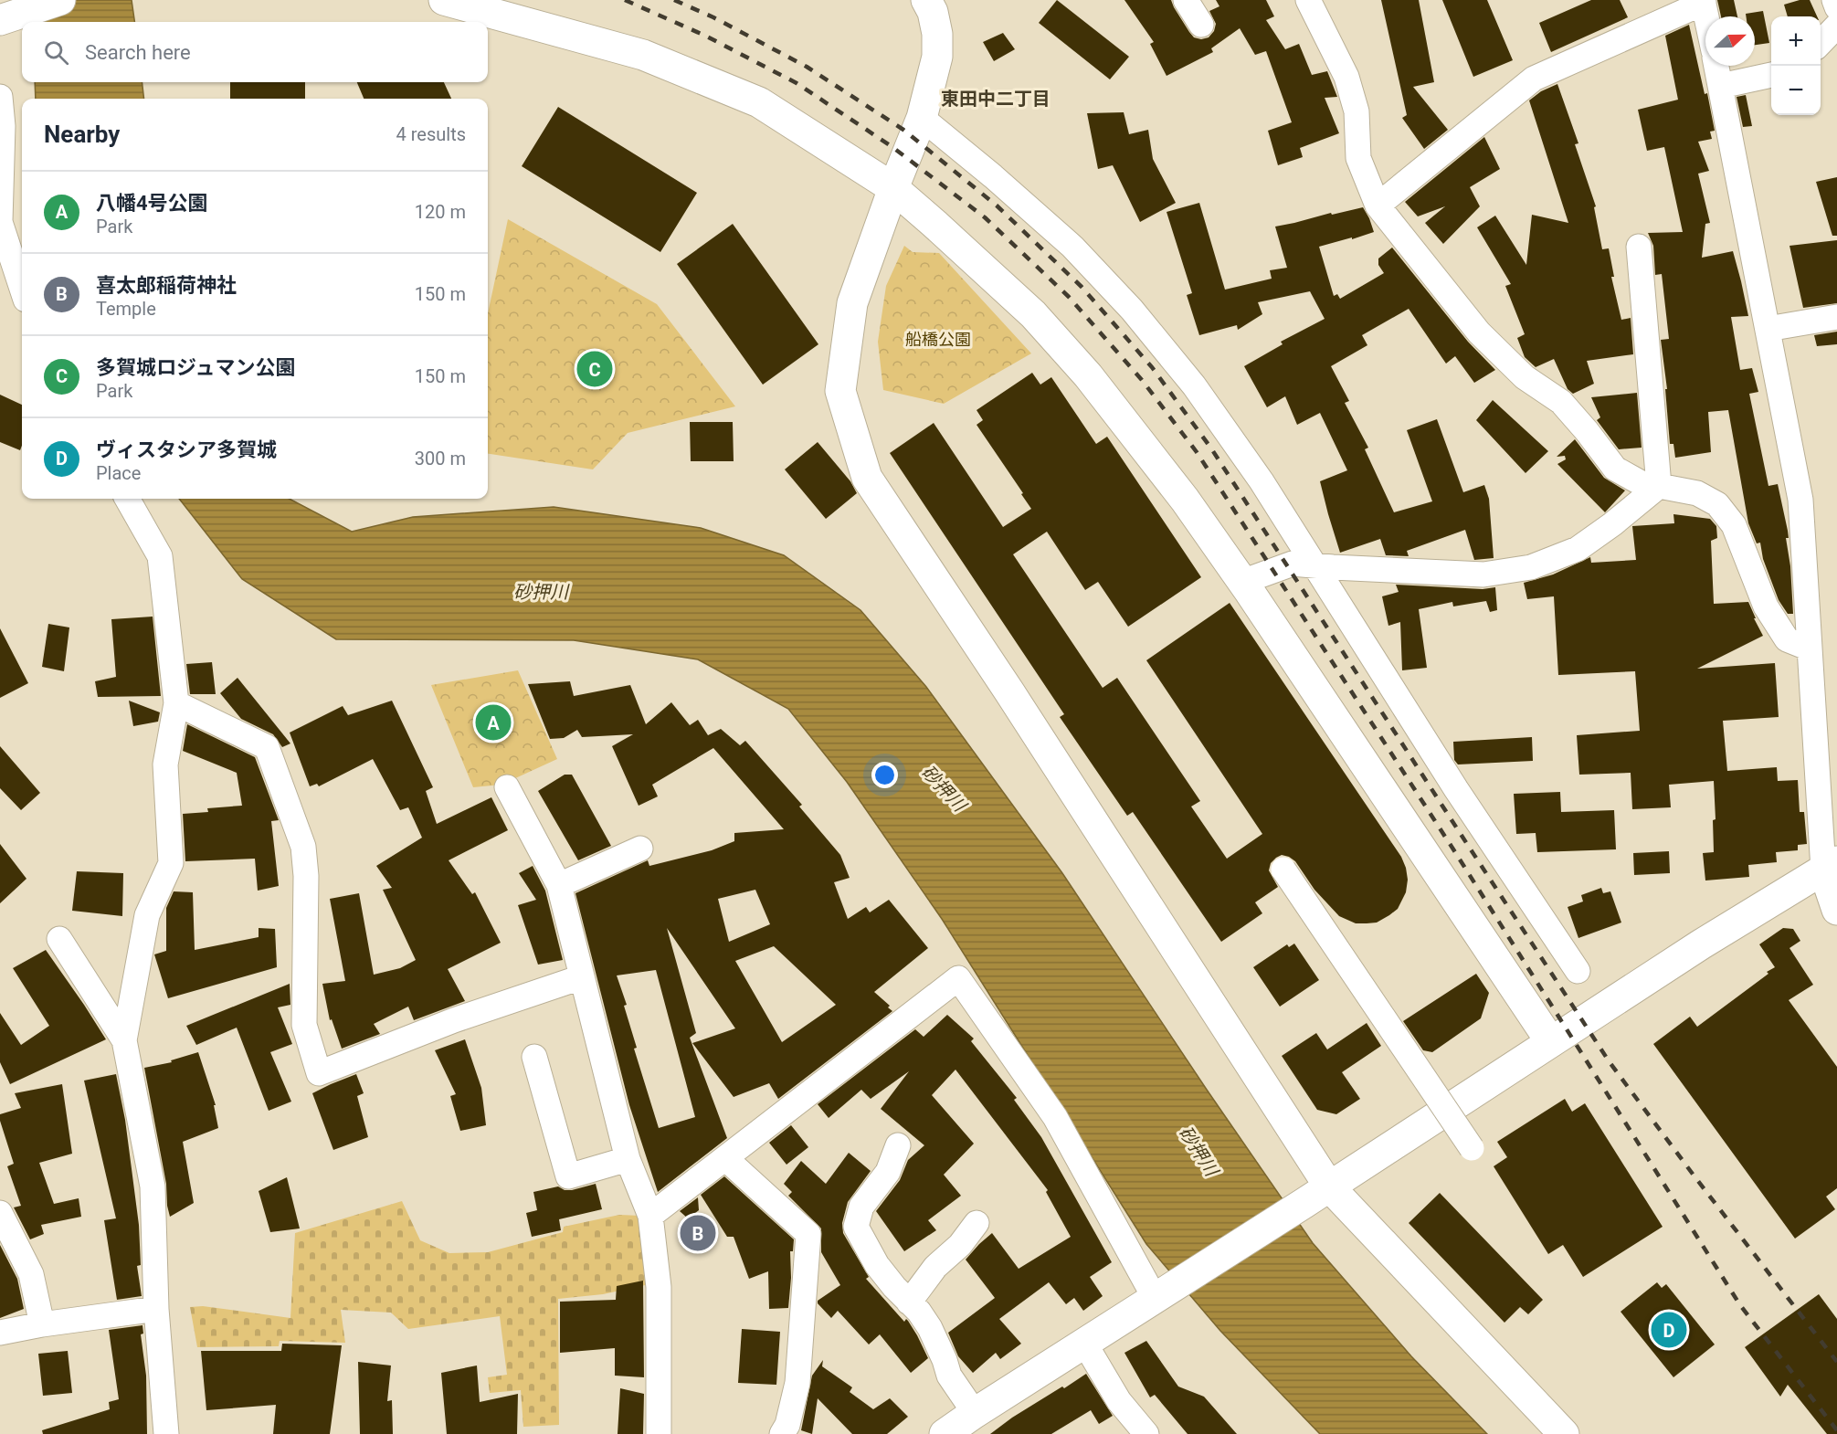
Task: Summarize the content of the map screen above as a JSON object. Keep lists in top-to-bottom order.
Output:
{
  "districts": ["東田中二丁目"],
  "water": ["砂押川"],
  "parks": ["船橋公園"],
  "north": "right",
  "page": {
    "map_buttons": ["+", "−"],
    "search": "Search here",
    "heading": ["Nearby", "4 results"],
    "list": [
      {
        "mark": "A",
        "name": "八幡4号公園",
        "note": "Park",
        "value": "120 m"
      },
      {
        "mark": "B",
        "name": "喜太郎稲荷神社",
        "note": "Temple",
        "value": "150 m"
      },
      {
        "mark": "C",
        "name": "多賀城ロジュマン公園",
        "note": "Park",
        "value": "150 m"
      },
      {
        "mark": "D",
        "name": "ヴィスタシア多賀城",
        "note": "Place",
        "value": "300 m"
      }
    ],
    "pins": [
      "C",
      "A",
      "B",
      "D"
    ]
  }
}
